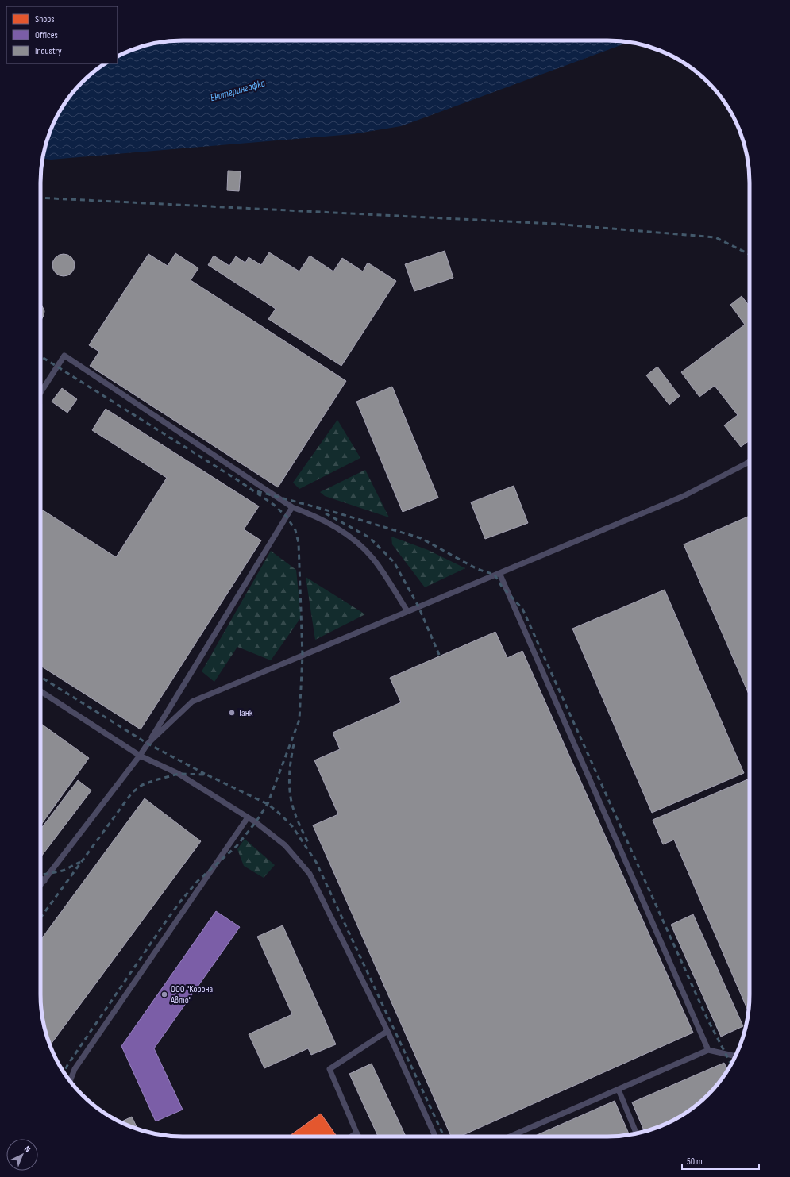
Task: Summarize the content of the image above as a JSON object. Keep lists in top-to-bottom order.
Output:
{
  "water": ["Екатерингофка"],
  "places": ["Танк", "ООО \"Корона Авто\""],
  "legend": ["Shops", "Offices", "Industry"],
  "scale_bar": "50 m",
  "north": "top right"
}
